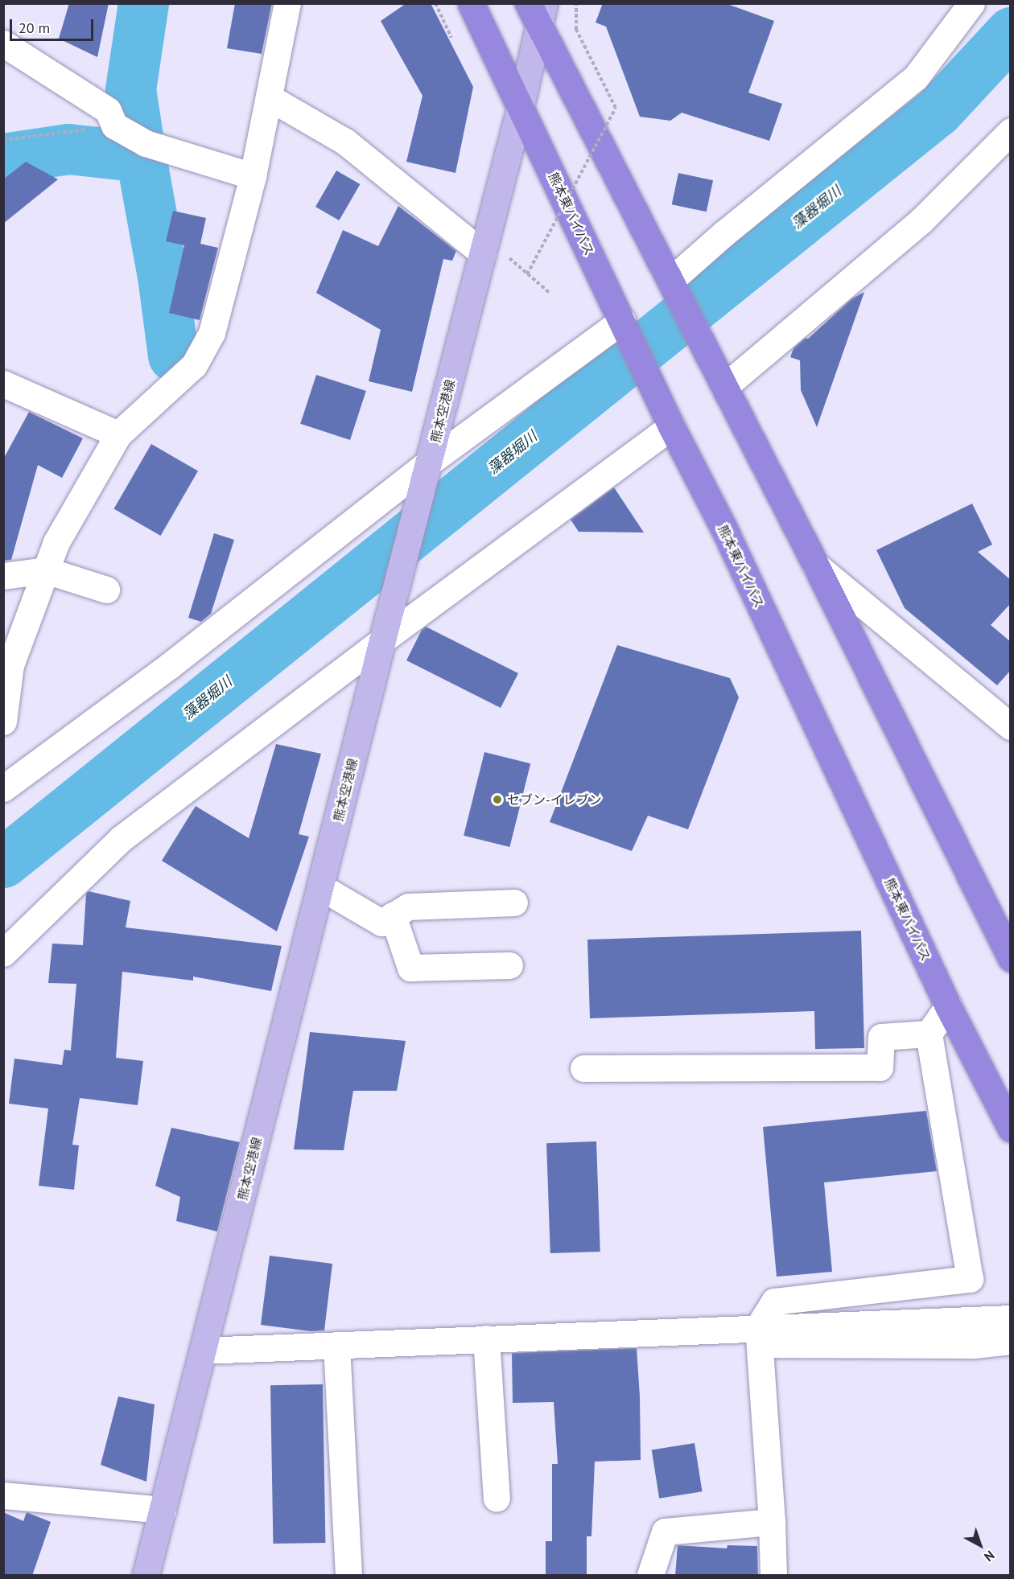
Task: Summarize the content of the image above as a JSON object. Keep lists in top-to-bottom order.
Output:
{
  "streets": {
    "highway": ["熊本東バイパス"],
    "main road": ["熊本空港線"]
  },
  "crossings": [
    ["熊本東バイパス", "熊本空港線"]
  ],
  "water": ["藻器堀川"],
  "places": ["セブン-イレブン"],
  "scale_bar": "20 m",
  "north": "bottom right"
}
